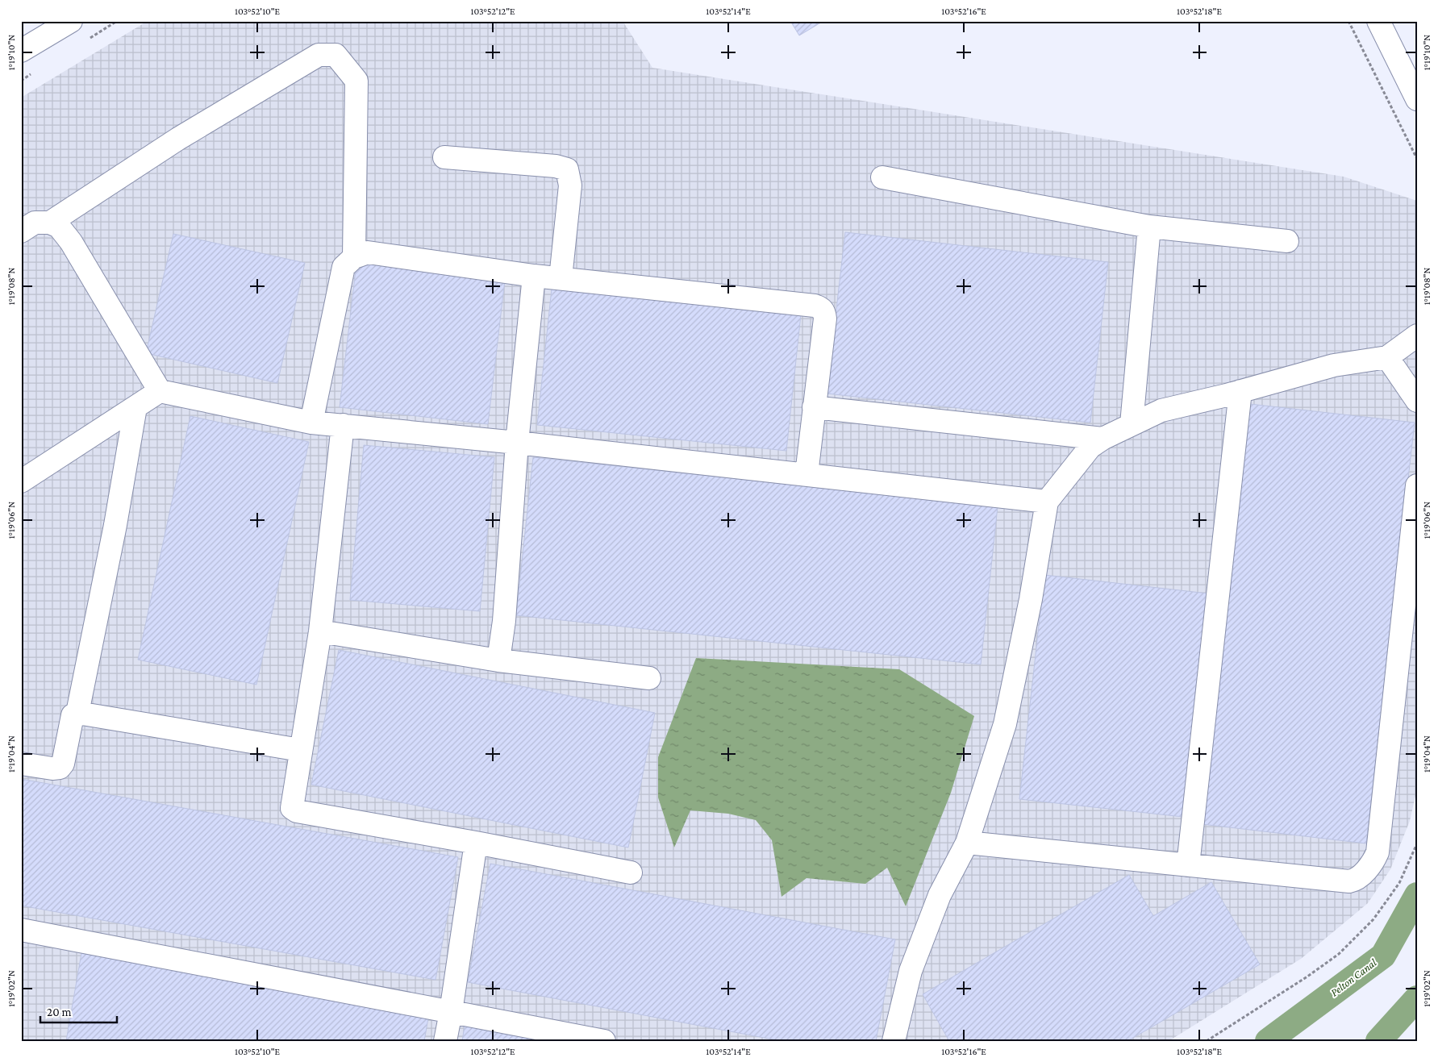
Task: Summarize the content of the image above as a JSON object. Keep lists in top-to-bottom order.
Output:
{
  "water": ["Pelton Canal"],
  "scale_bar": "20 m",
  "coordinates": [
    "103°52'10\"E",
    "103°52'12\"E",
    "103°52'14\"E",
    "103°52'16\"E",
    "103°52'18\"E",
    "1°19'10\"N",
    "1°19'08\"N",
    "1°19'06\"N",
    "1°19'04\"N",
    "1°19'02\"N"
  ]
}
